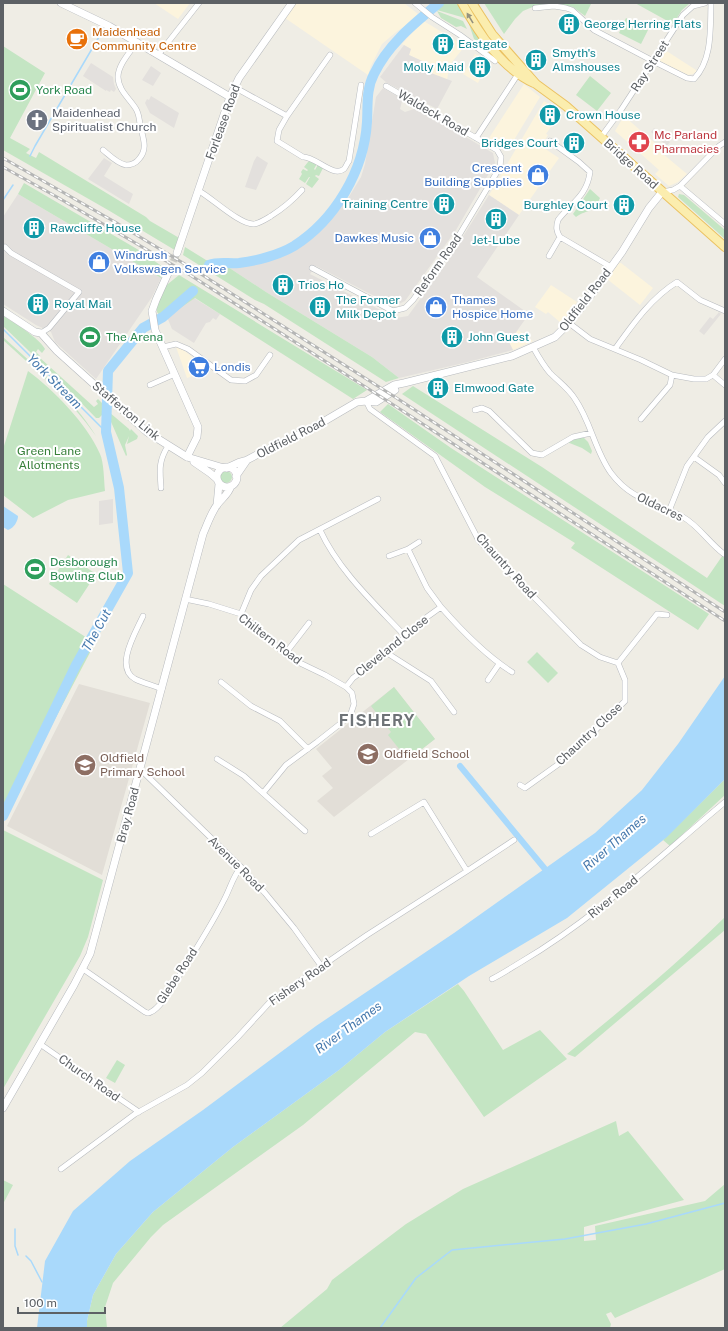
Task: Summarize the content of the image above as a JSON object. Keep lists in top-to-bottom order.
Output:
{
  "streets": {
    "main road": [
      "Forlease Road",
      "Bridge Road",
      "Oldfield Road",
      "Stafferton Link",
      "Bray Road"
    ],
    "street": [
      "Ray Street",
      "Waldeck Road",
      "Reform Road",
      "Oldacres",
      "Chauntry Road",
      "Chiltern Road",
      "Cleveland Close",
      "Chauntry Close",
      "Avenue Road",
      "River Road",
      "Glebe Road",
      "Fishery Road",
      "Church Road"
    ]
  },
  "crossings": [
    ["Ray Street", "Bridge Road"],
    ["Waldeck Road", "Bridge Road"],
    ["Waldeck Road", "Reform Road"],
    ["Bridge Road", "Oldfield Road"],
    ["Oldfield Road", "Stafferton Link"],
    ["Oldfield Road", "Oldacres"],
    ["Oldfield Road", "Chauntry Road"],
    ["Oldfield Road", "Bray Road"],
    ["Stafferton Link", "Bray Road"],
    ["Chauntry Road", "Chauntry Close"],
    ["Chiltern Road", "Cleveland Close"],
    ["Chiltern Road", "Bray Road"],
    ["Bray Road", "Avenue Road"],
    ["Bray Road", "Glebe Road"],
    ["Bray Road", "Church Road"],
    ["Avenue Road", "Glebe Road"],
    ["Avenue Road", "Fishery Road"],
    ["Fishery Road", "Church Road"]
  ],
  "districts": ["FISHERY"],
  "water": ["York Stream", "The Cut", "River Thames"],
  "parks": ["Green Lane Allotments"],
  "places": {
    "building": [
      "George Herring Flats",
      "Eastgate",
      "Smyth's Almshouses",
      "Molly Maid",
      "Crown House",
      "Bridges Court",
      "Training Centre",
      "Burghley Court",
      "Jet-Lube",
      "Rawcliffe House",
      "Trios Ho",
      "Royal Mail",
      "The Former Milk Depot",
      "John Guest",
      "Elmwood Gate"
    ],
    "cafe": ["Maidenhead Community Centre"],
    "sports": ["York Road", "The Arena", "Desborough Bowling Club"],
    "church": ["Maidenhead Spiritualist Church"],
    "pharmacy": ["Mc Parland Pharmacies"],
    "shop": [
      "Crescent Building Supplies",
      "Dawkes Music",
      "Windrush Volkswagen Service",
      "Thames Hospice Home"
    ],
    "supermarket": ["Londis"],
    "school or university": ["Oldfield School", "Oldfield Primary School"]
  },
  "scale_bar": "100 m"
}
